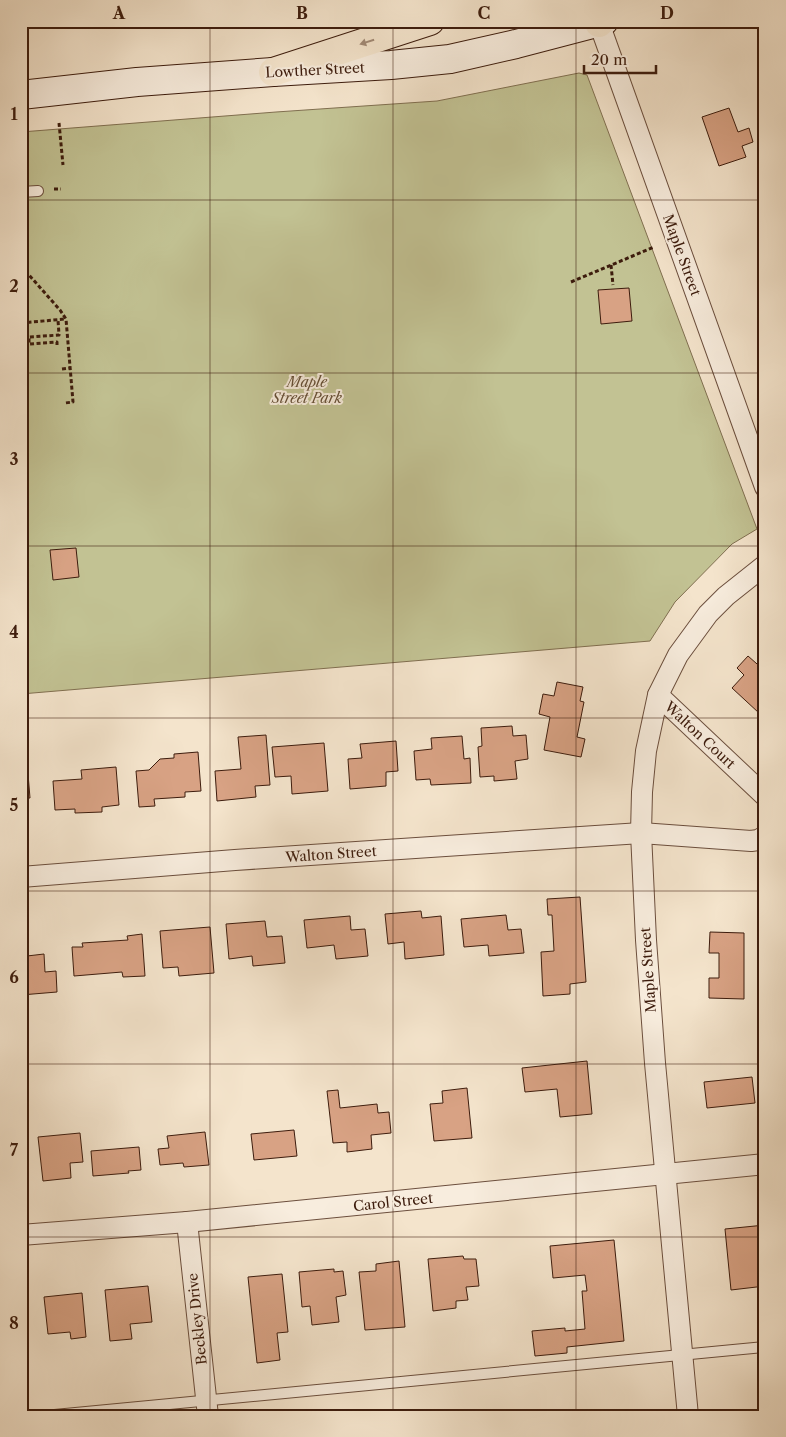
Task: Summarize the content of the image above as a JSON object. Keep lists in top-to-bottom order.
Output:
{
  "streets": {
    "main road": ["Lowther Street"],
    "street": [
      "Maple Street",
      "Walton Court",
      "Walton Street",
      "Carol Street",
      "Beckley Drive"
    ]
  },
  "crossings": [
    ["Lowther Street", "Maple Street"],
    ["Maple Street", "Walton Court"],
    ["Maple Street", "Walton Street"],
    ["Maple Street", "Carol Street"],
    ["Carol Street", "Beckley Drive"]
  ],
  "parks": ["Maple Street Park"],
  "scale_bar": "20 m",
  "grid": {
    "columns": [
      "A",
      "B",
      "C",
      "D"
    ],
    "rows": [
      "1",
      "2",
      "3",
      "4",
      "5",
      "6",
      "7",
      "8"
    ]
  }
}
